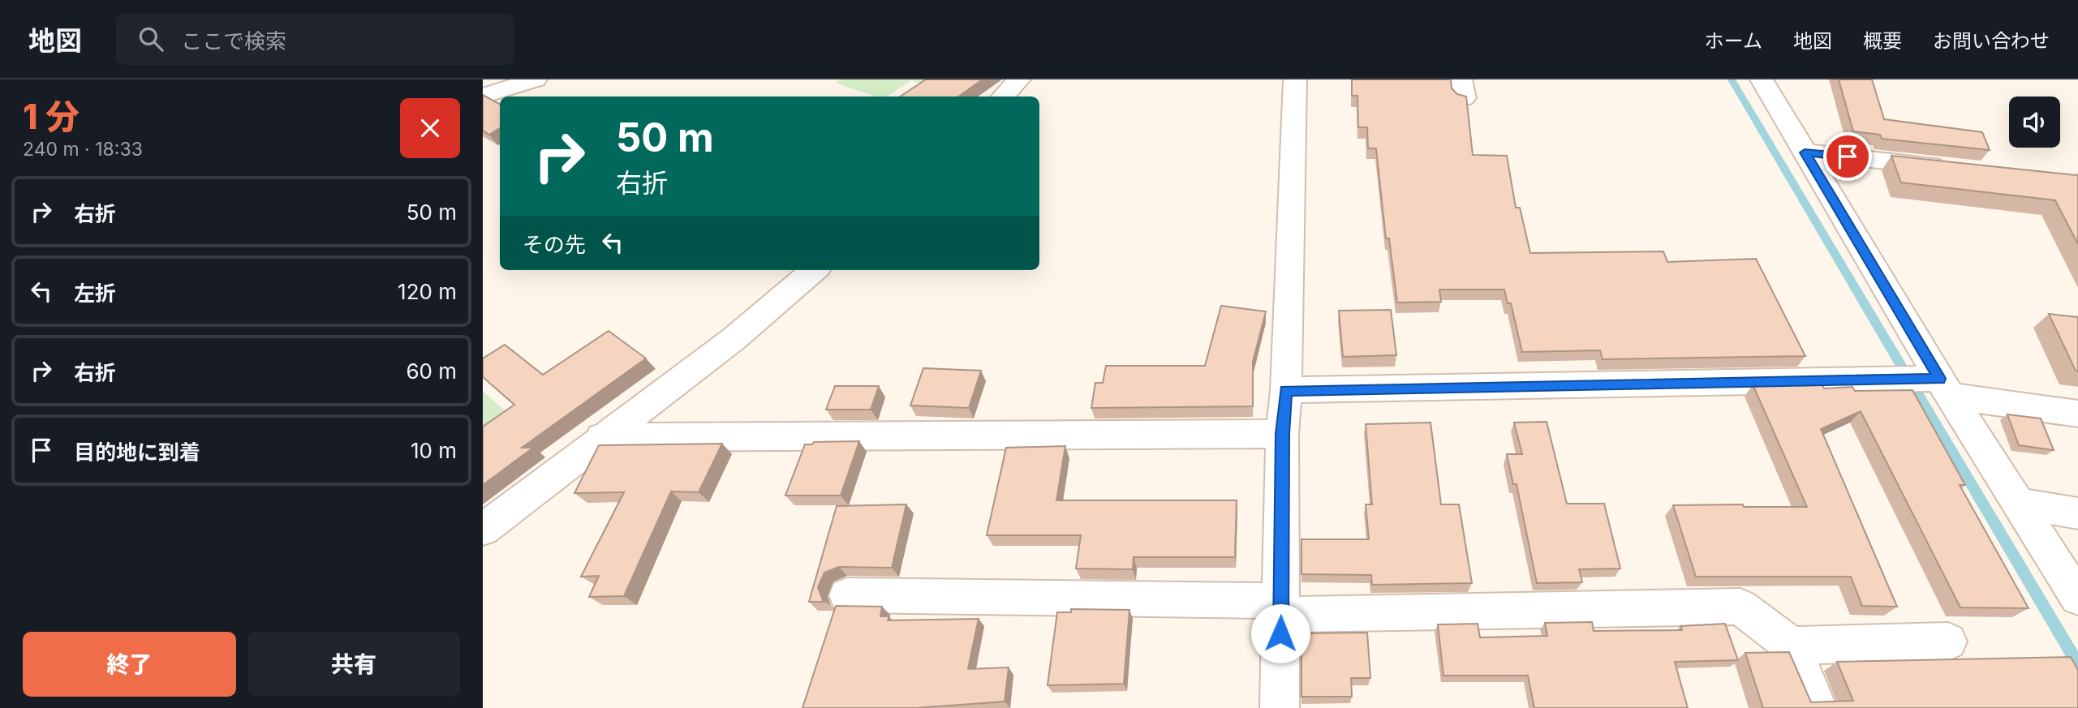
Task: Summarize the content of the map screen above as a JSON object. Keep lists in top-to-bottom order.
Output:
{
  "page": {
    "header": "地図",
    "search": "ここで検索",
    "nav": [
      "ホーム",
      "地図",
      "概要",
      "お問い合わせ"
    ],
    "heading": ["1 分", "240 m · 18:33"],
    "turn": ["50 m", "右折"],
    "list": [
      {
        "name": "右折",
        "value": "50 m"
      },
      {
        "name": "左折",
        "value": "120 m"
      },
      {
        "name": "右折",
        "value": "60 m"
      },
      {
        "name": "目的地に到着",
        "value": "10 m"
      }
    ],
    "then": "その先",
    "buttons": ["終了", "共有"]
  }
}
